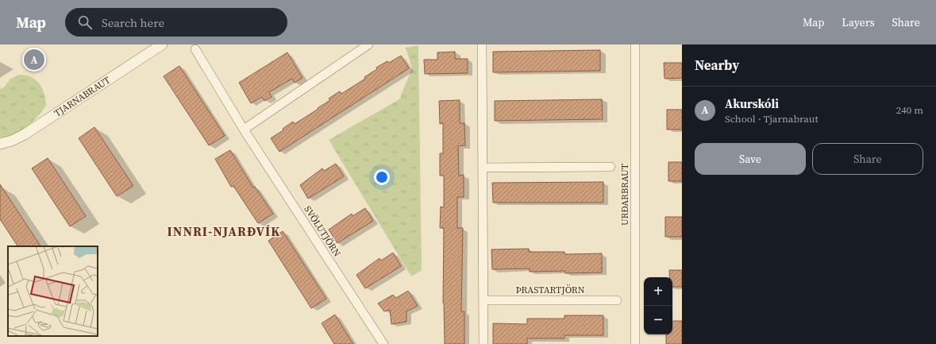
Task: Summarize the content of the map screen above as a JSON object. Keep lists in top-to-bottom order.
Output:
{
  "streets": {
    "street": [
      "TJARNABRAUT",
      "URÐARBRAUT",
      "SVÖLUTJÖRN",
      "ÞRASTARTJÖRN"
    ]
  },
  "districts": ["INNRI-NJARÐVÍK"],
  "page": {
    "header": "Map",
    "search": "Search here",
    "nav": ["Map", "Layers", "Share"],
    "heading": "Nearby",
    "pins": "A",
    "list": [
      {
        "mark": "A",
        "name": "Akurskóli",
        "note": "School · Tjarnabraut",
        "value": "240 m"
      }
    ],
    "buttons": ["Save", "Share"],
    "map_buttons": ["+", "−"]
  }
}
